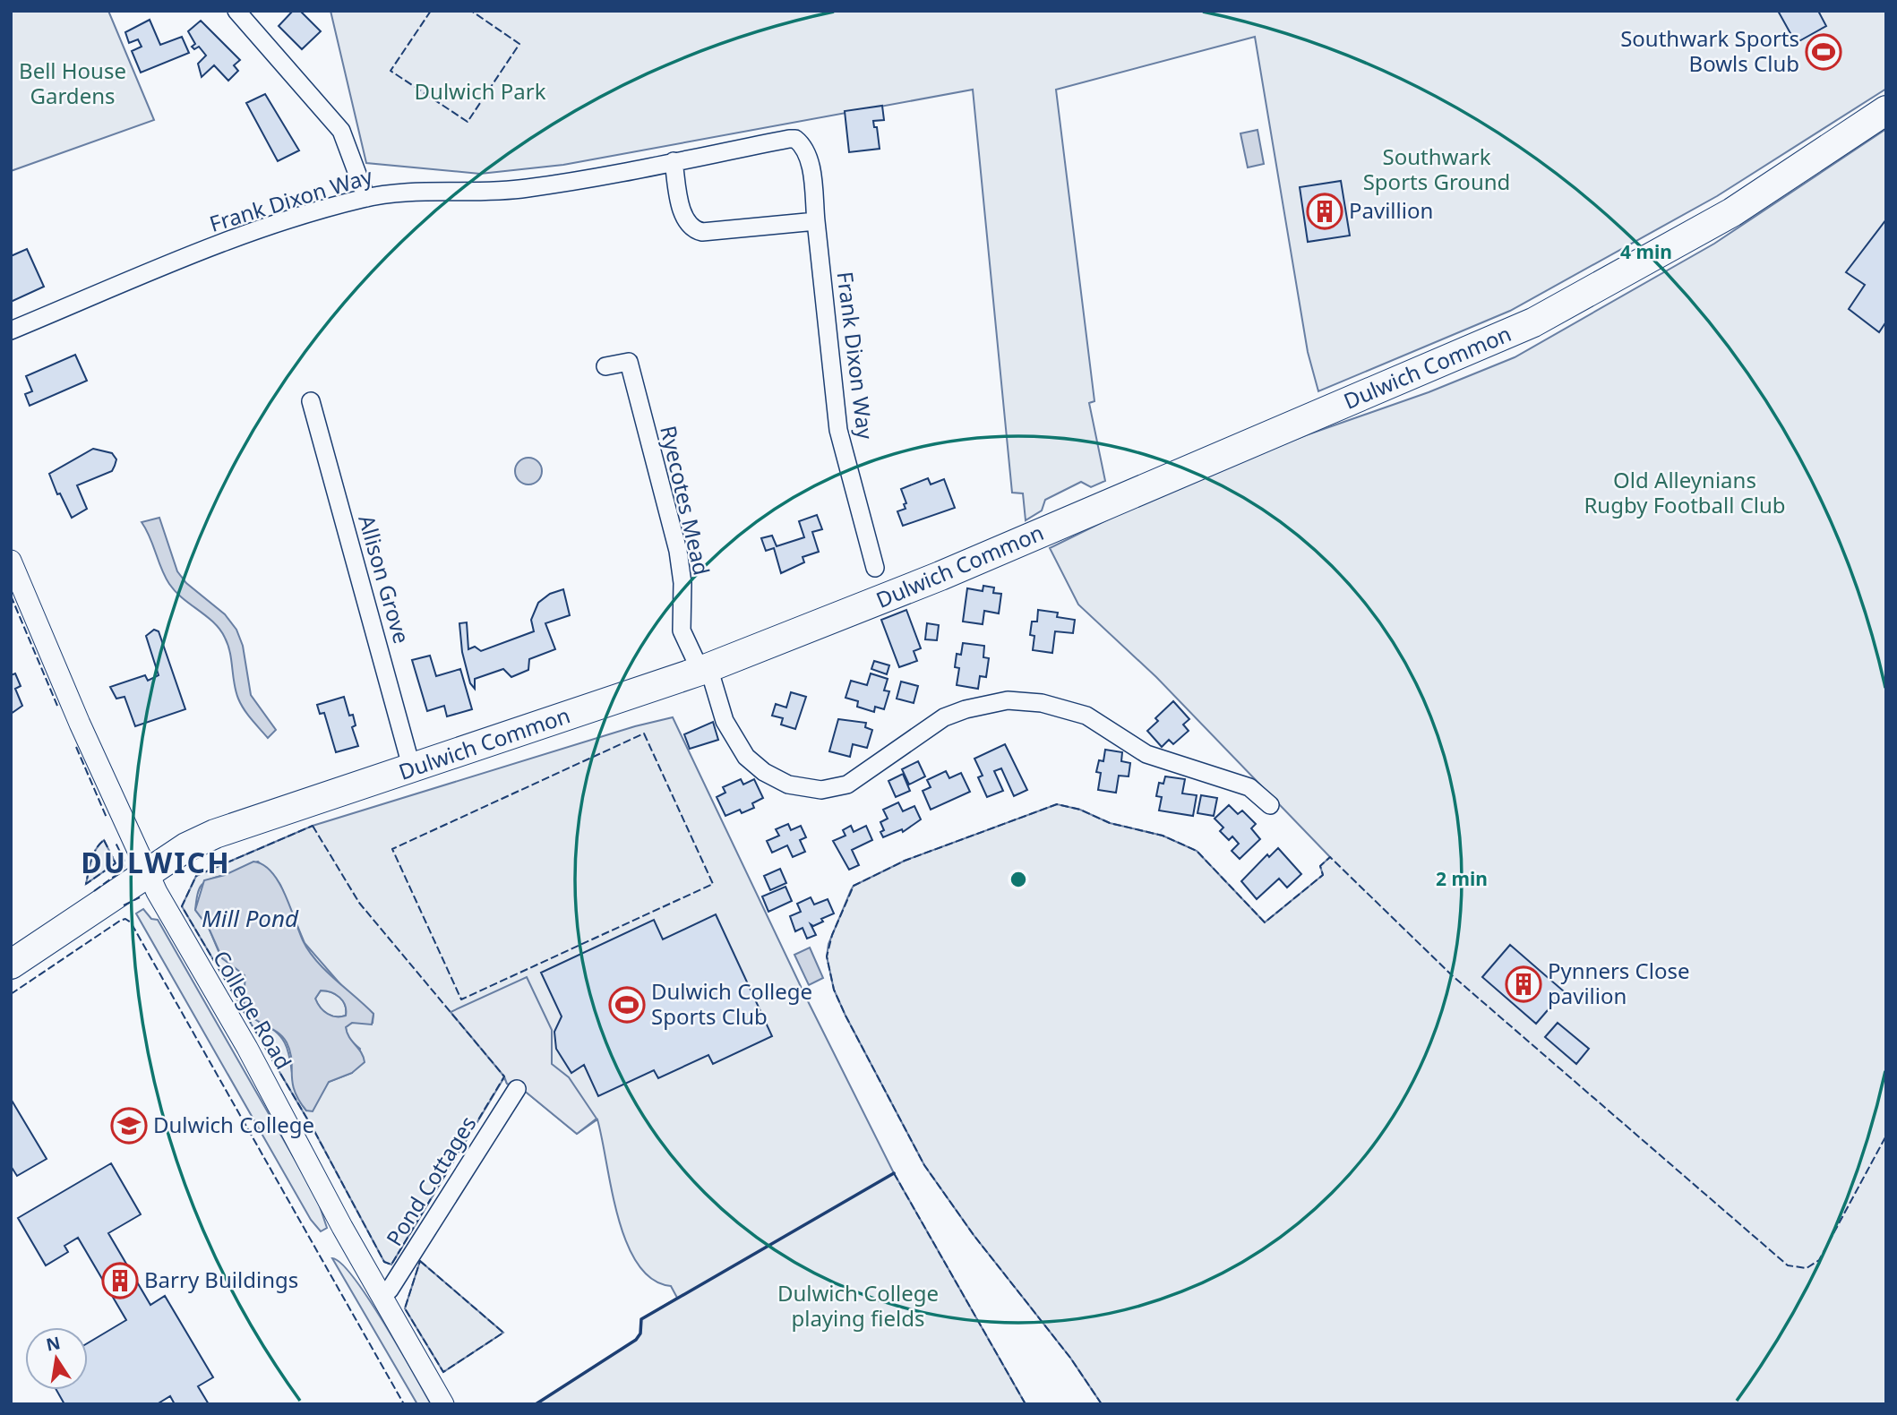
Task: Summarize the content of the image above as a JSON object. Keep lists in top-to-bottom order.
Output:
{
  "streets": {
    "highway": ["Dulwich Common"],
    "street": [
      "Frank Dixon Way",
      "Ryecotes Mead",
      "Allison Grove",
      "College Road",
      "Pond Cottages"
    ]
  },
  "crossings": [
    ["Dulwich Common", "Ryecotes Mead"],
    ["Dulwich Common", "Allison Grove"],
    ["Dulwich Common", "College Road"],
    ["College Road", "Pond Cottages"]
  ],
  "districts": ["DULWICH"],
  "water": ["Mill Pond"],
  "parks": [
    "Bell House Gardens",
    "Dulwich Park",
    "Southwark Sports Ground",
    "Old Alleynians Rugby Football Club",
    "Dulwich College playing fields"
  ],
  "places": {
    "sports": ["Southwark Sports Bowls Club", "Dulwich College Sports Club"],
    "building": ["Pavillion", "Pynners Close pavilion", "Barry Buildings"],
    "school or university": ["Dulwich College"]
  },
  "north": "top",
  "rings": ["4 min", "2 min"]
}
